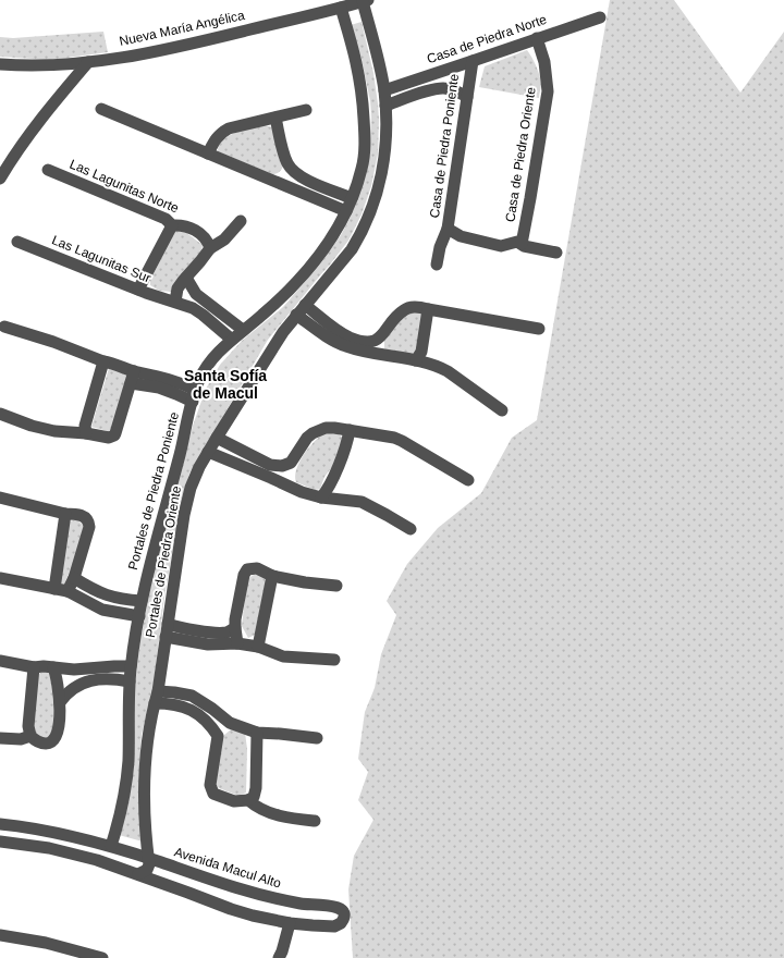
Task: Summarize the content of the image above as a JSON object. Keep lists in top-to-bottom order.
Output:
{
  "streets": {
    "street": [
      "Nueva María Angélica",
      "Casa de Piedra Norte",
      "Casa de Piedra Poniente",
      "Casa de Piedra Oriente",
      "Las Lagunitas Norte",
      "Las Lagunitas Sur",
      "Portales de Piedra Poniente",
      "Portales de Piedra Oriente",
      "Avenida Macul Alto"
    ]
  },
  "crossings": [
    ["Nueva María Angélica", "Portales de Piedra Poniente"],
    ["Nueva María Angélica", "Portales de Piedra Oriente"],
    ["Casa de Piedra Norte", "Casa de Piedra Poniente"],
    ["Casa de Piedra Norte", "Casa de Piedra Oriente"],
    ["Casa de Piedra Norte", "Portales de Piedra Oriente"],
    ["Las Lagunitas Sur", "Portales de Piedra Poniente"],
    ["Portales de Piedra Poniente", "Avenida Macul Alto"],
    ["Portales de Piedra Oriente", "Avenida Macul Alto"]
  ],
  "districts": ["Santa Sofía de Macul"]
}
